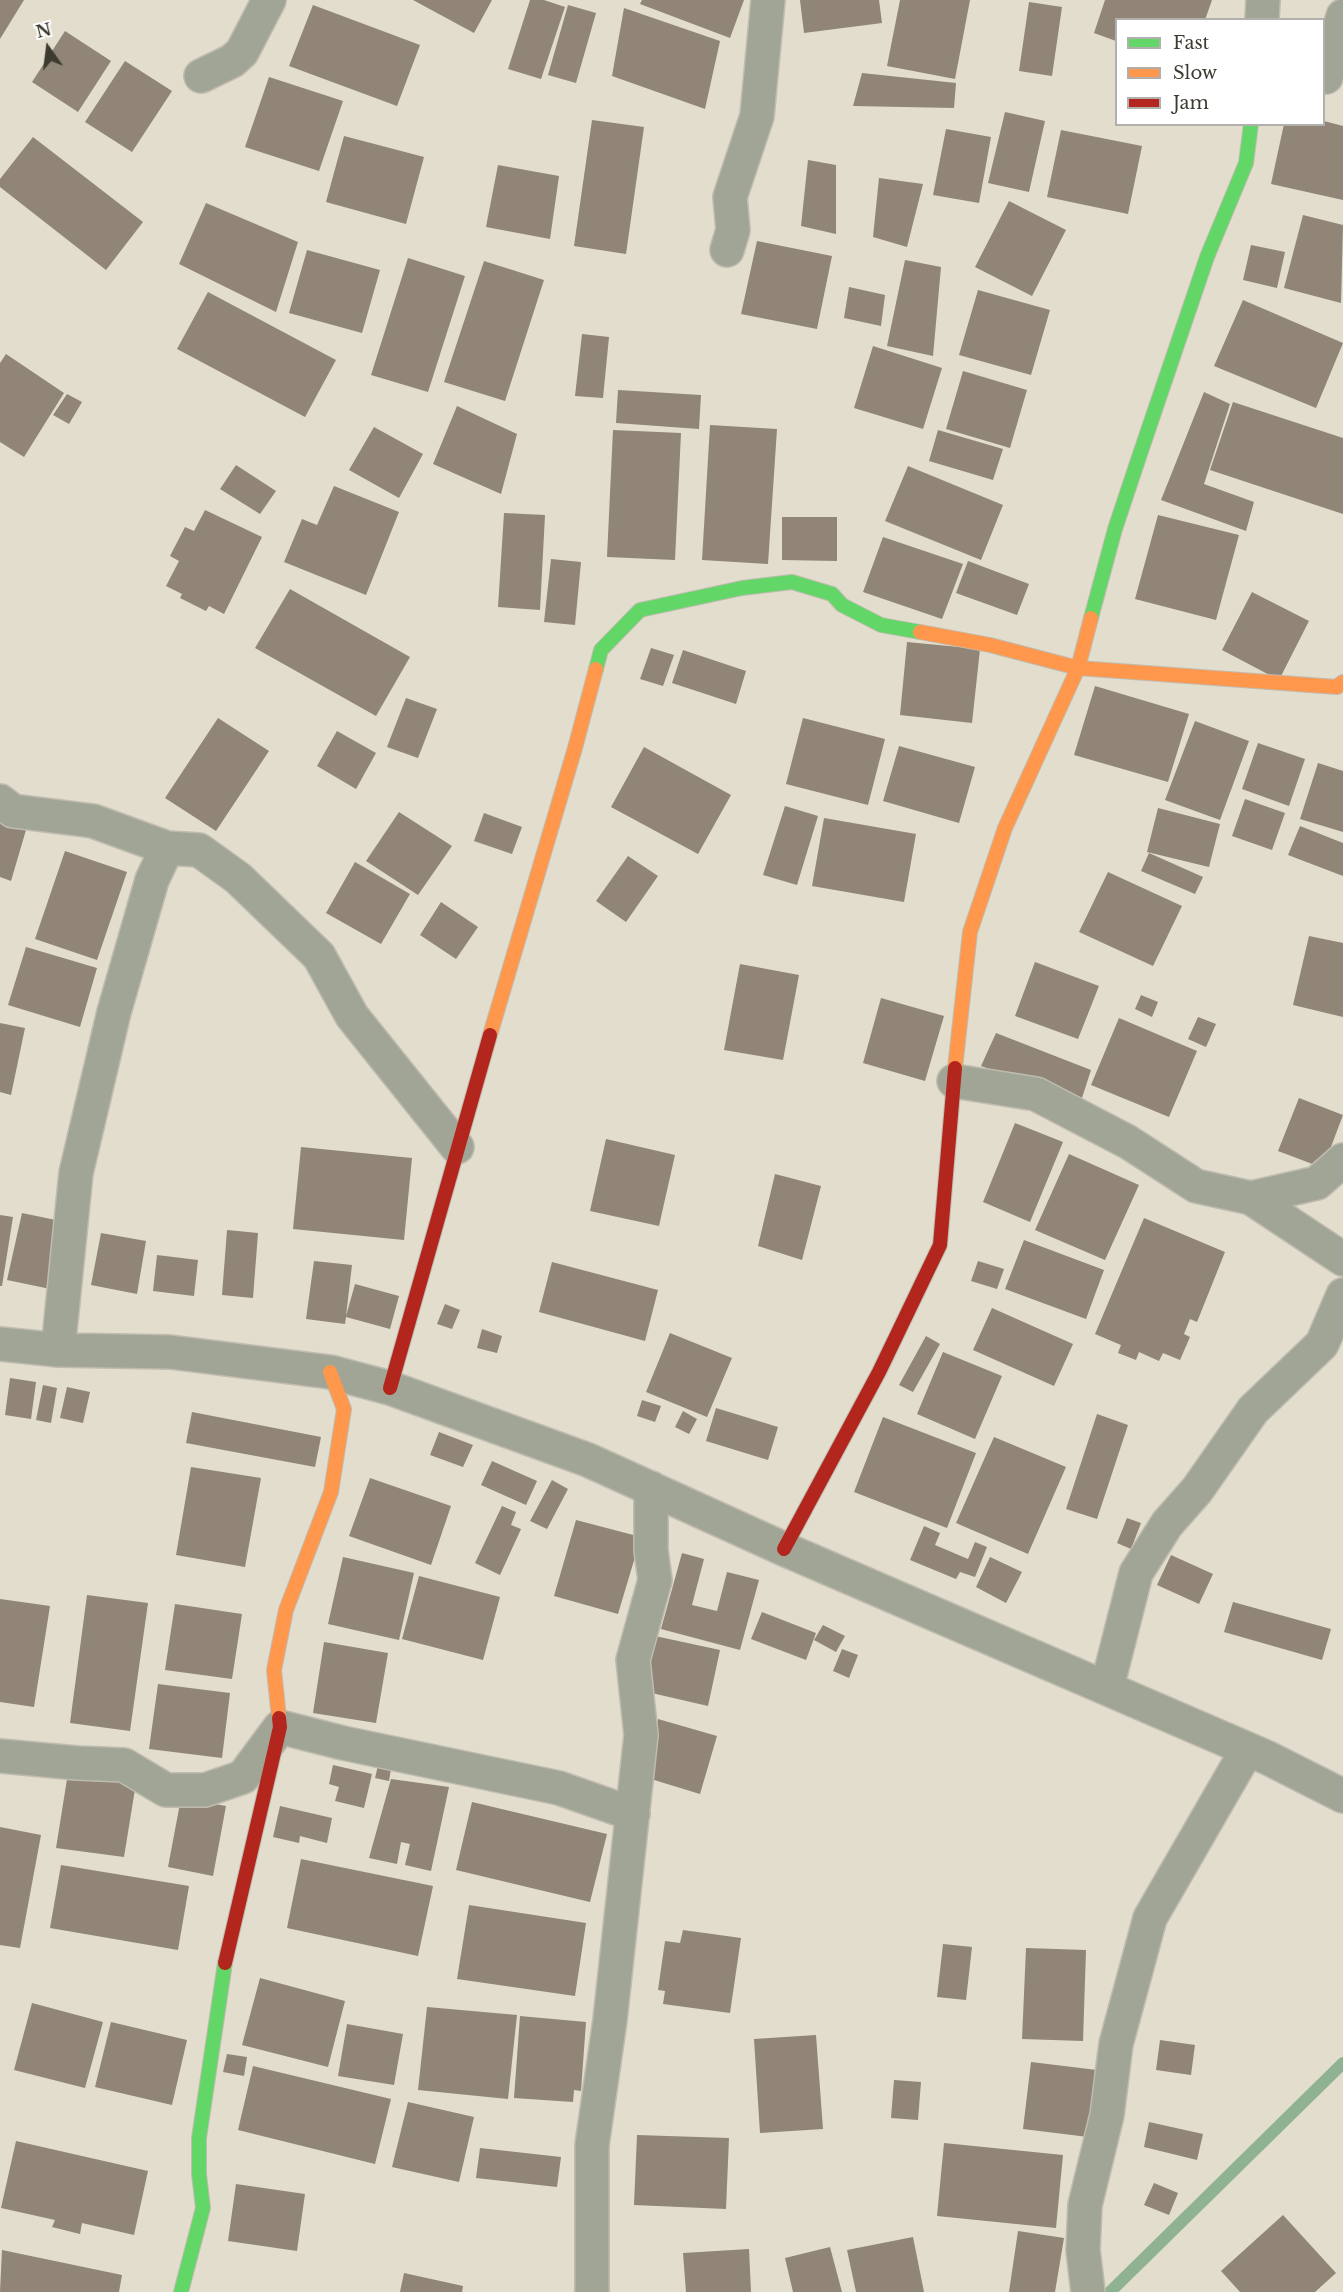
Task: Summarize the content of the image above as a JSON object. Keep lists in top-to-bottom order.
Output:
{
  "legend": ["Fast", "Slow", "Jam"],
  "north": "top"
}
